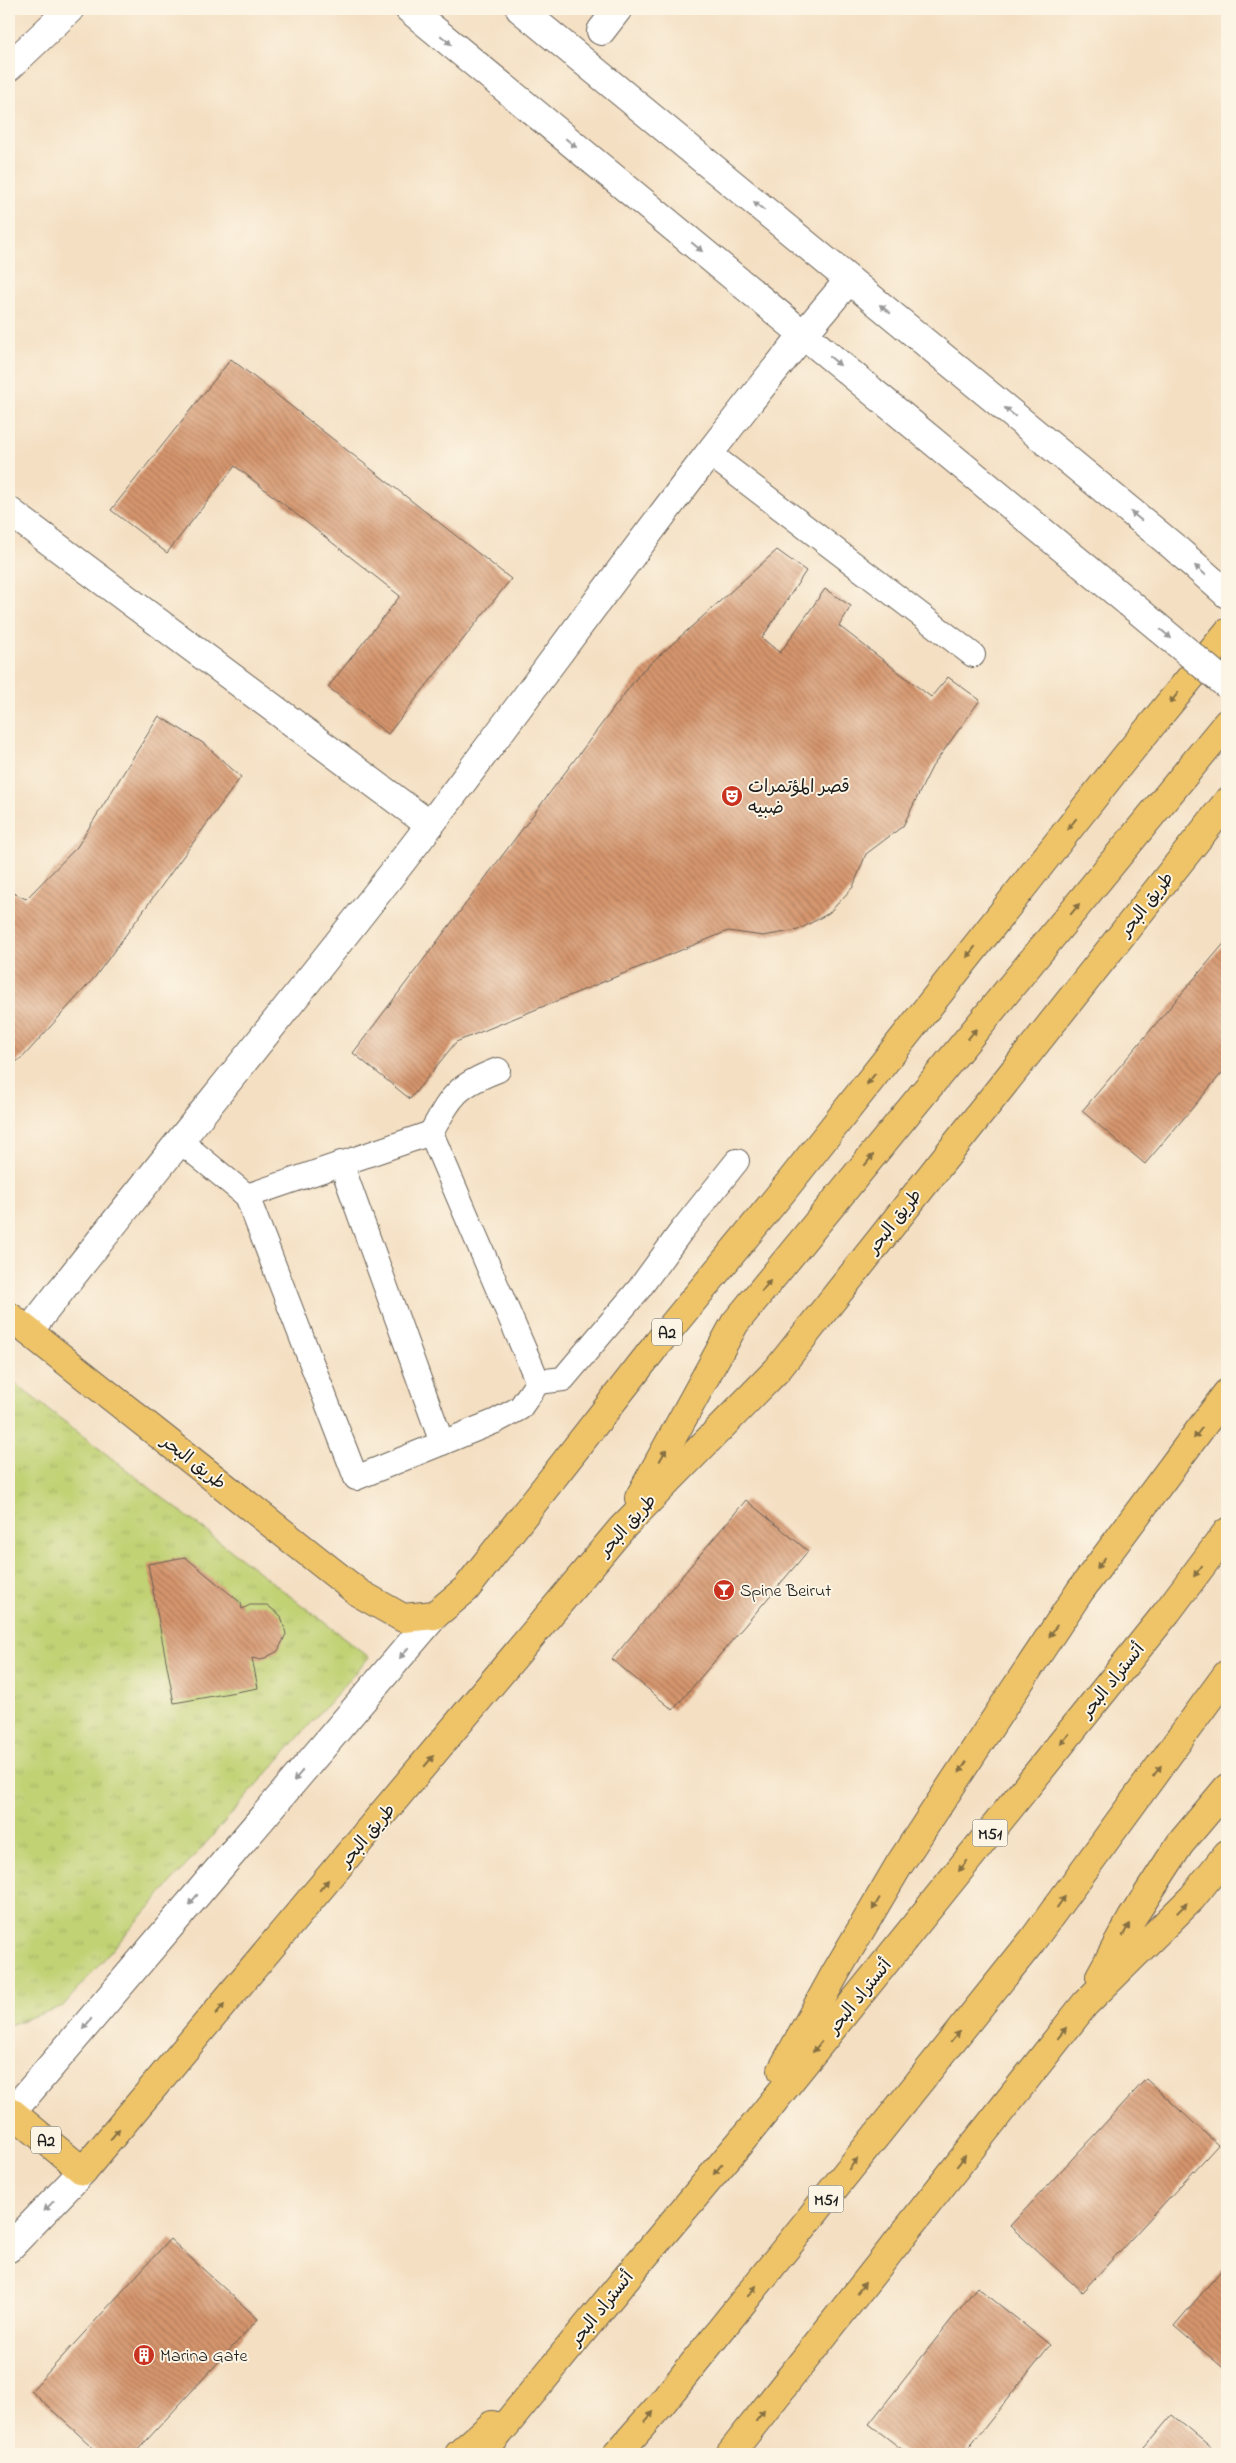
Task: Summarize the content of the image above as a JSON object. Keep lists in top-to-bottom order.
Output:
{
  "streets": {
    "highway": [
      "طريق البحر",
      "A2",
      "أتستراد البحر",
      "M51"
    ]
  },
  "crossings": [
    ["طريق البحر", "A2"]
  ],
  "one_way": ["طريق البحر"],
  "places": {
    "theatre": ["قصر المؤتمرات ضبيه"],
    "bar": ["Spine Beirut"],
    "building": ["Marina Gate"]
  }
}
